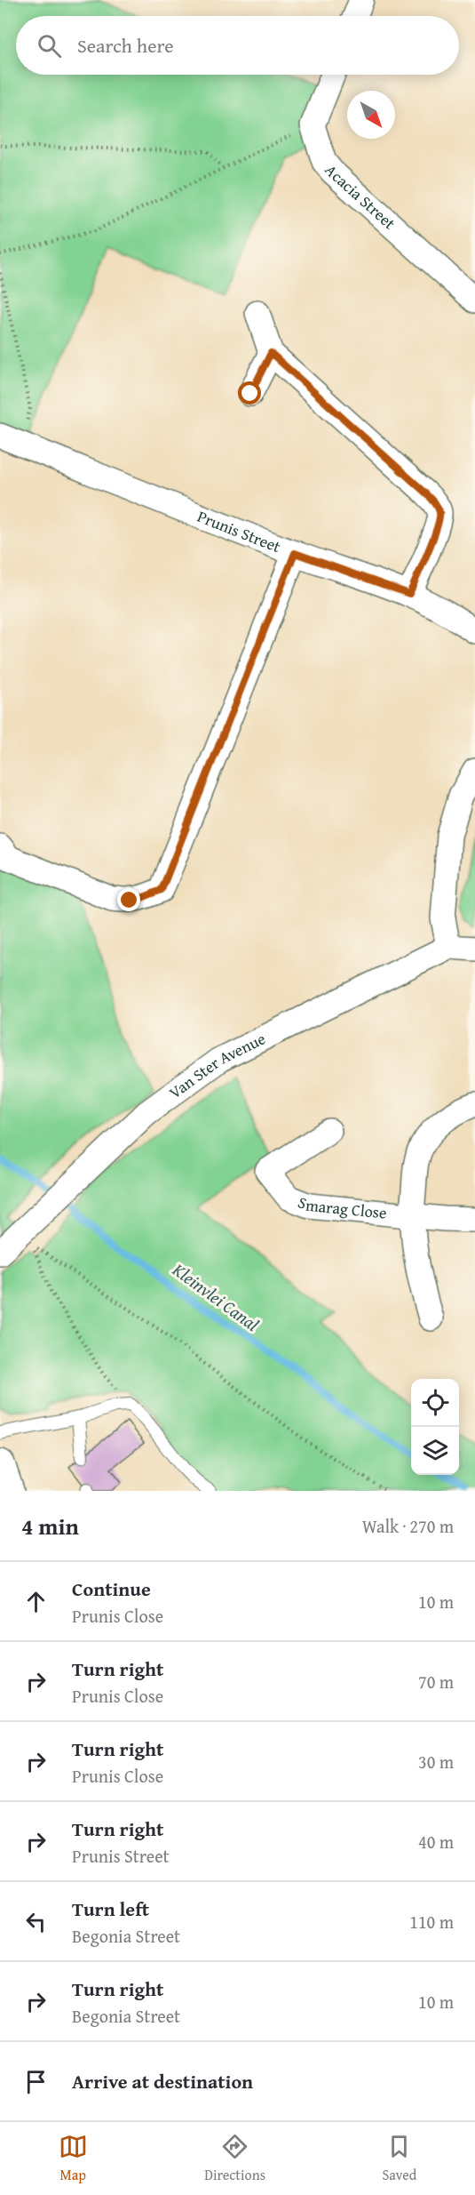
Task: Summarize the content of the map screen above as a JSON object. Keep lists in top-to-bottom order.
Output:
{
  "streets": {
    "street": [
      "Acacia Street",
      "Prunis Street",
      "Van Ster Avenue",
      "Smarag Close"
    ]
  },
  "water": ["Kleinvlei Canal"],
  "north": "bottom right",
  "page": {
    "search": "Search here",
    "heading": ["4 min", "Walk · 270 m"],
    "list": [
      ["Continue", "Prunis Close", "10 m"],
      ["Turn right", "Prunis Close", "70 m"],
      ["Turn right", "Prunis Close", "30 m"],
      ["Turn right", "Prunis Street", "40 m"],
      ["Turn left", "Begonia Street", "110 m"],
      ["Turn right", "Begonia Street", "10 m"],
      "Arrive at destination"
    ],
    "nav": ["Map", "Directions", "Saved"]
  }
}
